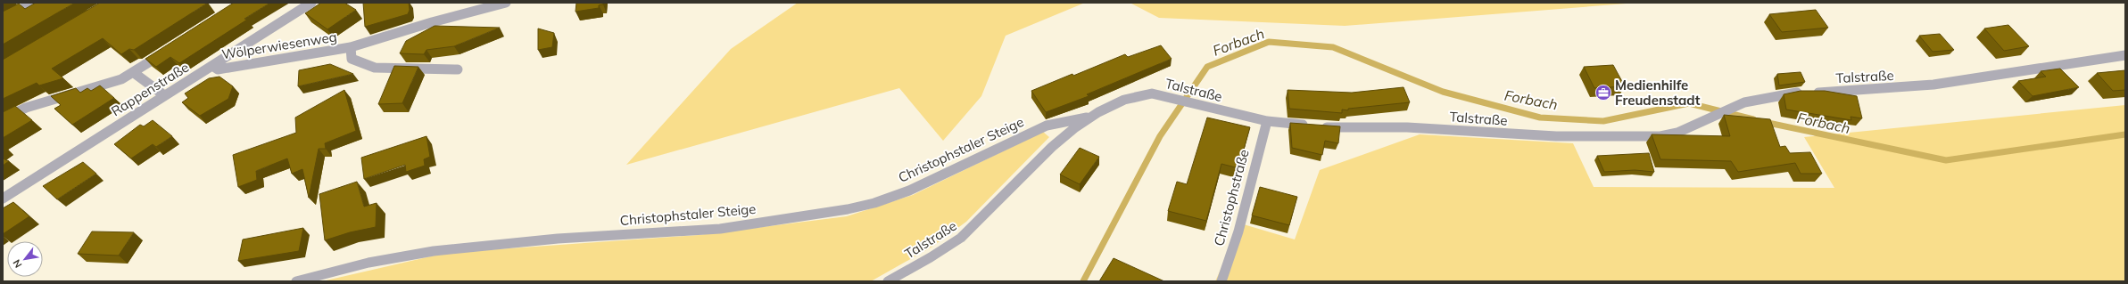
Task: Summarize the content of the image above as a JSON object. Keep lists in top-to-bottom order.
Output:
{
  "streets": {
    "street": [
      "Wölperwiesenweg",
      "Talstraße",
      "Rappenstraße",
      "Christophstaler Steige",
      "Christophstraße"
    ]
  },
  "crossings": [
    ["Wölperwiesenweg", "Rappenstraße"],
    ["Talstraße", "Christophstaler Steige"],
    ["Talstraße", "Christophstraße"]
  ],
  "water": ["Forbach"],
  "places": {
    "office": ["Medienhilfe Freudenstadt"]
  },
  "north": "bottom left"
}
